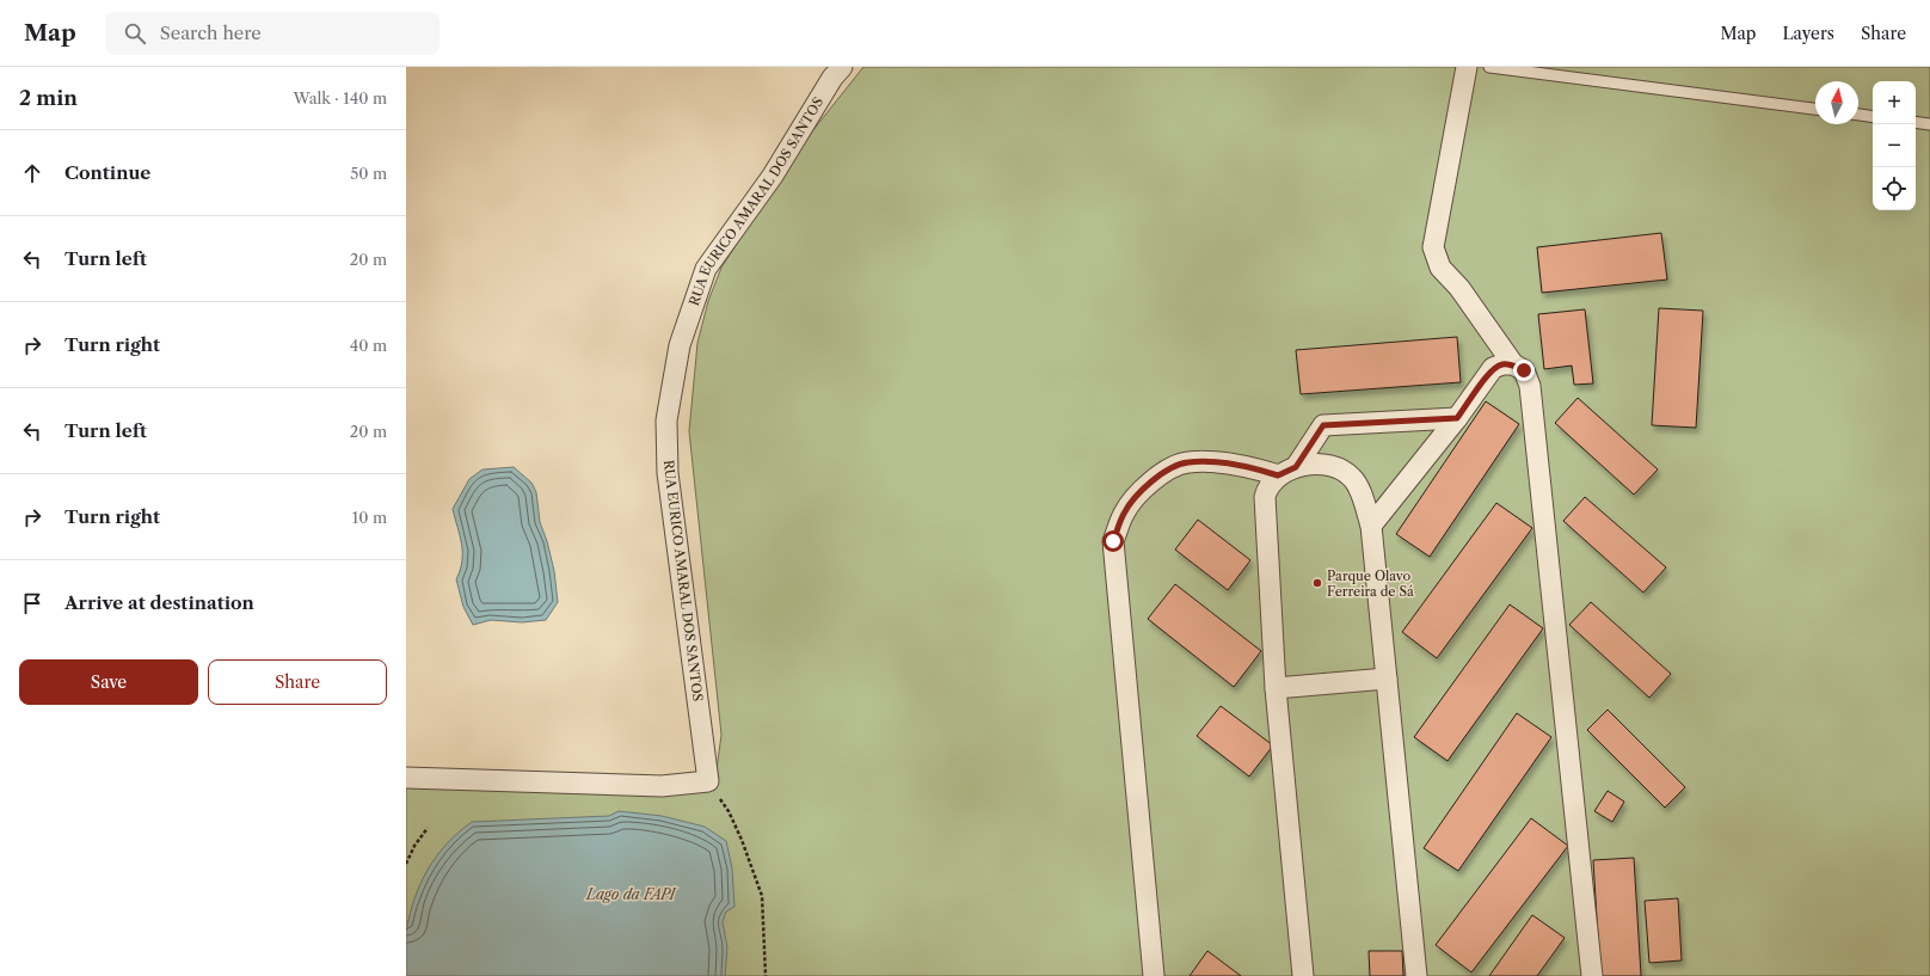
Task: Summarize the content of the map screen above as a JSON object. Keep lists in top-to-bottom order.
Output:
{
  "streets": {
    "street": ["RUA EURICO AMARAL DOS SANTOS"]
  },
  "water": ["Lago da FAPI"],
  "places": ["Parque Olavo Ferreira de Sá"],
  "north": "top",
  "page": {
    "header": "Map",
    "search": "Search here",
    "nav": ["Map", "Layers", "Share"],
    "heading": ["2 min", "Walk · 140 m"],
    "map_buttons": ["+", "−"],
    "list": [
      ["Continue", "50 m"],
      ["Turn left", "20 m"],
      ["Turn right", "40 m"],
      ["Turn left", "20 m"],
      ["Turn right", "10 m"],
      "Arrive at destination"
    ],
    "buttons": ["Save", "Share"]
  }
}
